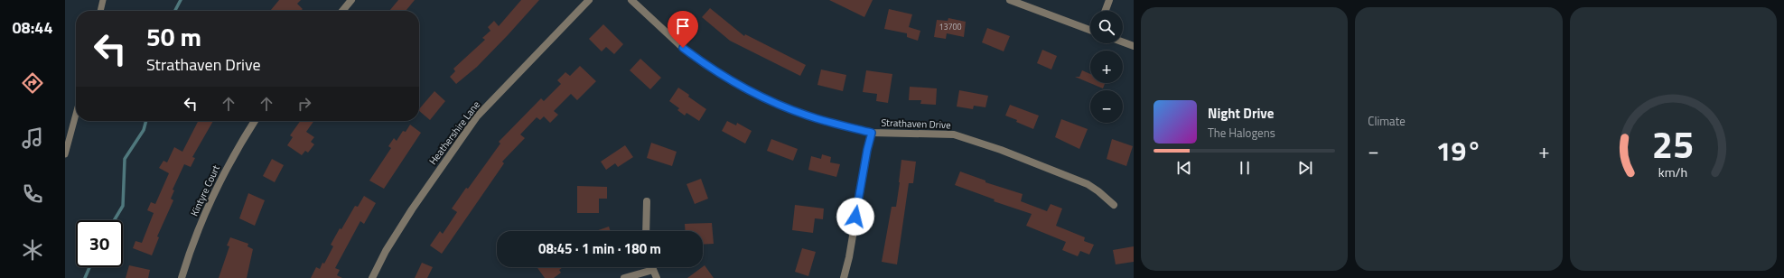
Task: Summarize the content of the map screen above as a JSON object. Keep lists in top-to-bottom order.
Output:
{
  "streets": {
    "street": ["Strathaven Drive", "Heathershire Lane", "Kintyre Court"]
  },
  "house_numbers": ["13700"],
  "page": {
    "tabs": "08:44",
    "tile": "Climate",
    "map_buttons": ["+", "−"],
    "turn": ["50 m", "Strathaven Drive"],
    "song": ["Night Drive", "The Halogens"],
    "heat": ["−", "19°", "+"],
    "limit": "30",
    "trip": "08:45 · 1 min · 180 m",
    "gauge": ["25", "km/h"]
  }
}
